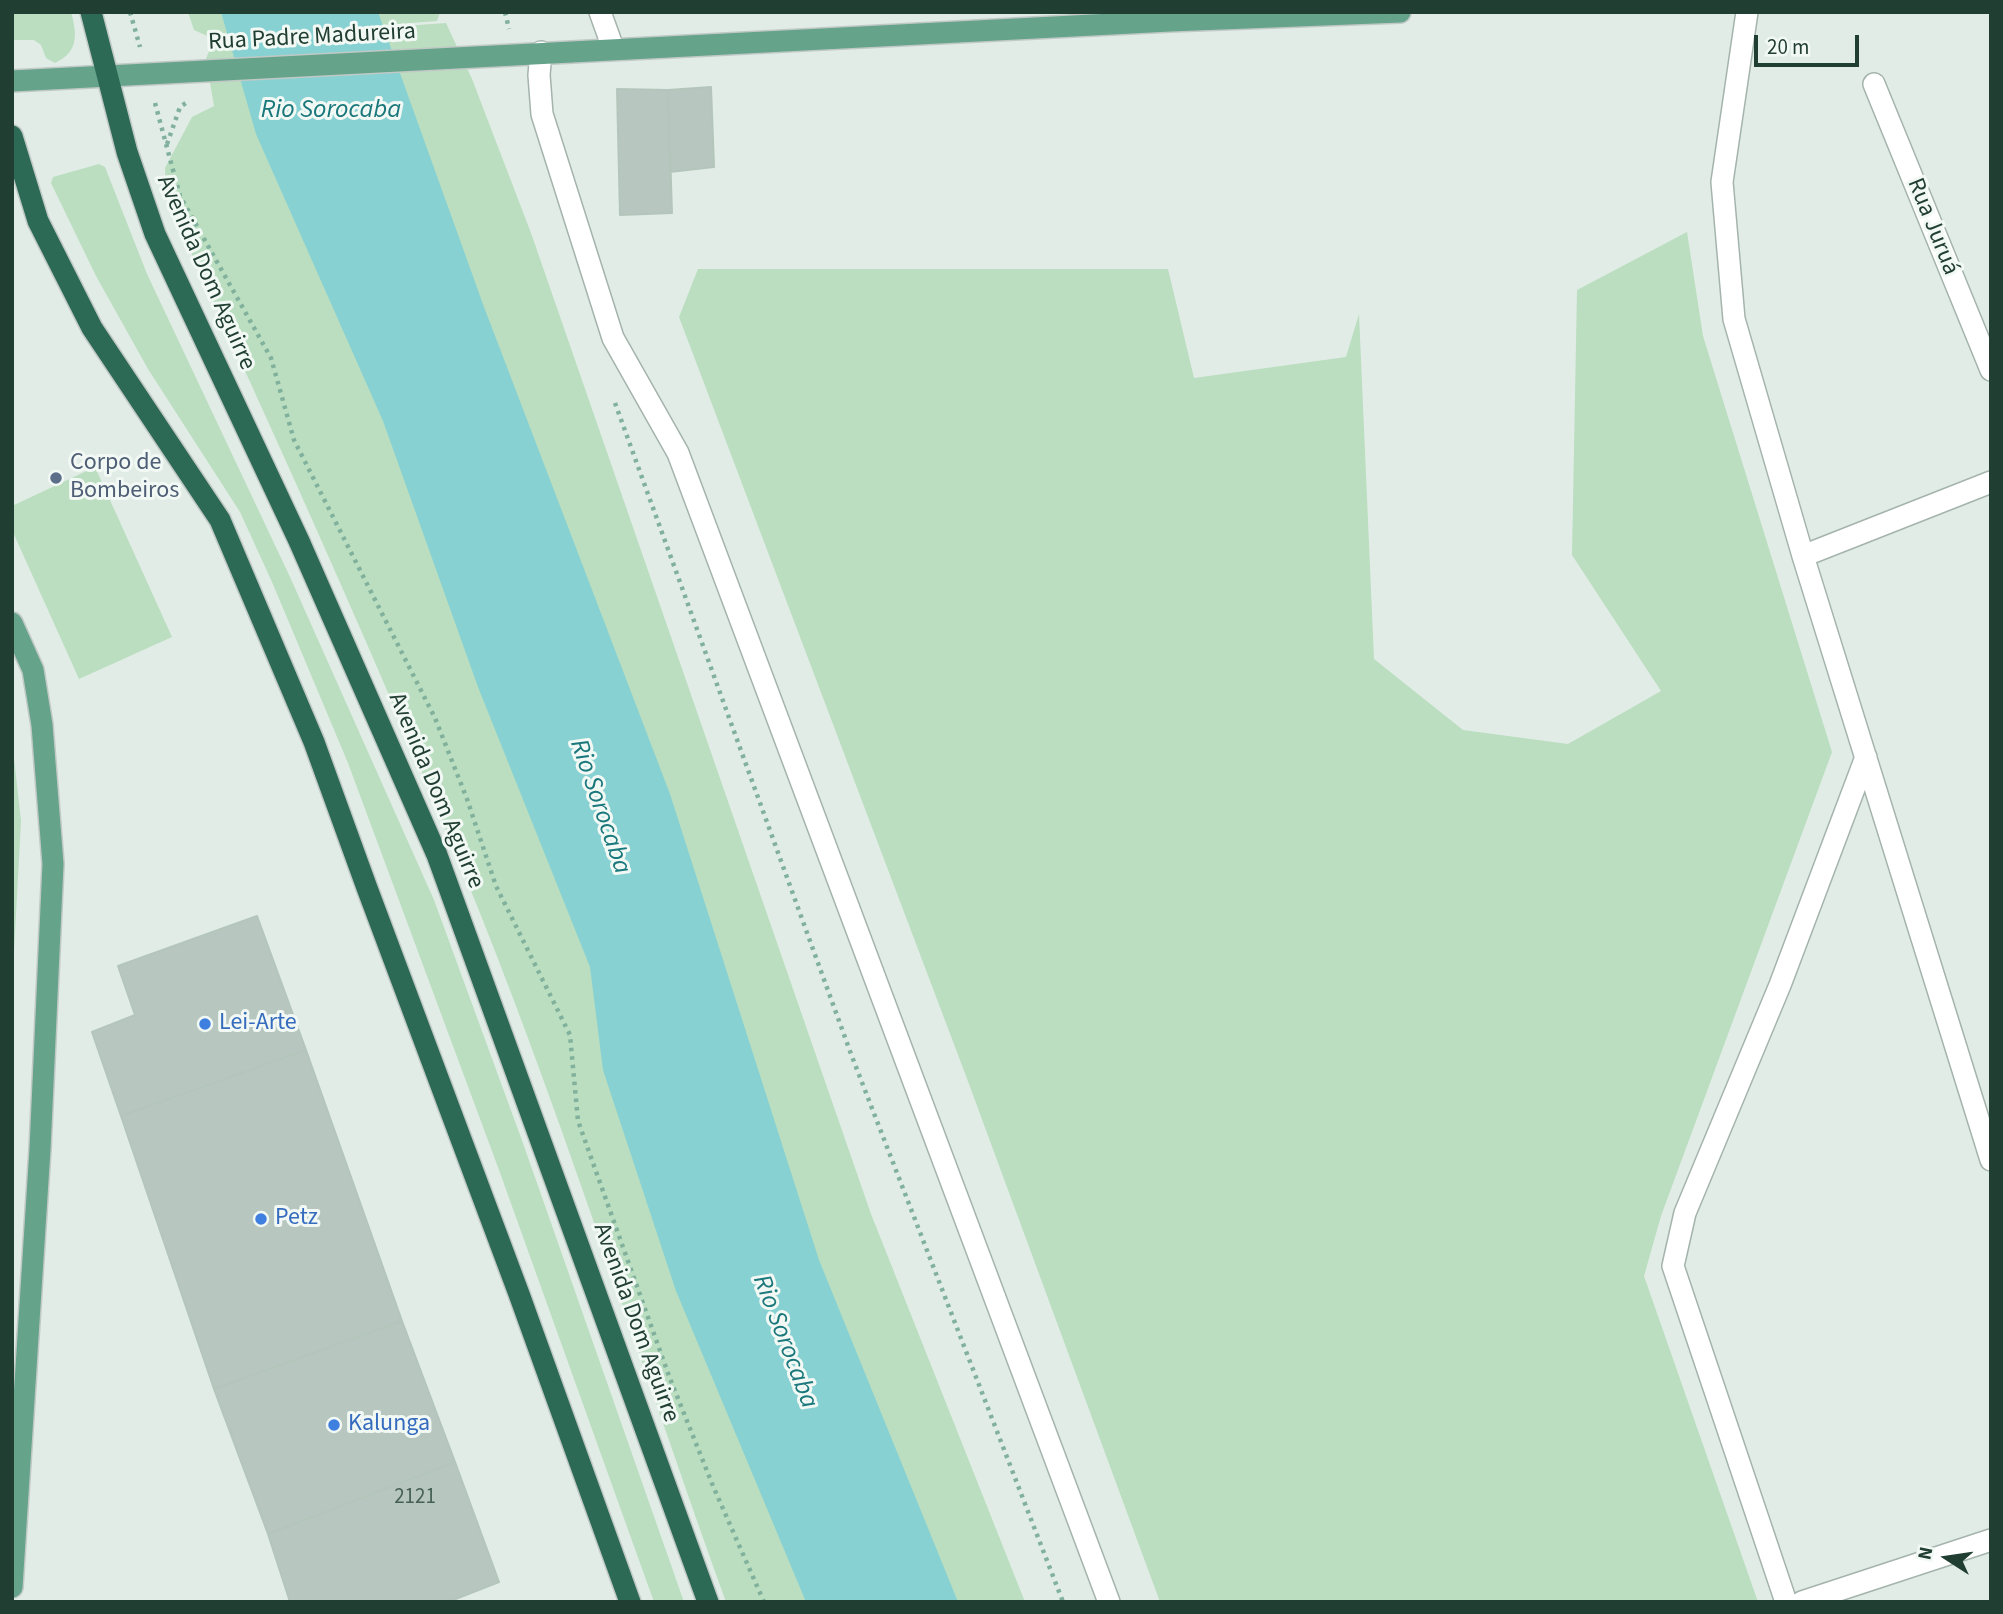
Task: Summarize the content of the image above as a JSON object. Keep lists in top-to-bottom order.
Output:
{
  "streets": {
    "highway": ["Avenida Dom Aguirre"],
    "main road": ["Rua Padre Madureira"],
    "street": ["Rua Juruá"]
  },
  "crossings": [
    ["Rua Padre Madureira", "Avenida Dom Aguirre"]
  ],
  "water": ["Rio Sorocaba"],
  "places": [
    "Corpo de Bombeiros",
    "Lei-Arte",
    "Petz",
    "Kalunga"
  ],
  "house_numbers": ["2121"],
  "scale_bar": "20 m",
  "north": "left"
}
